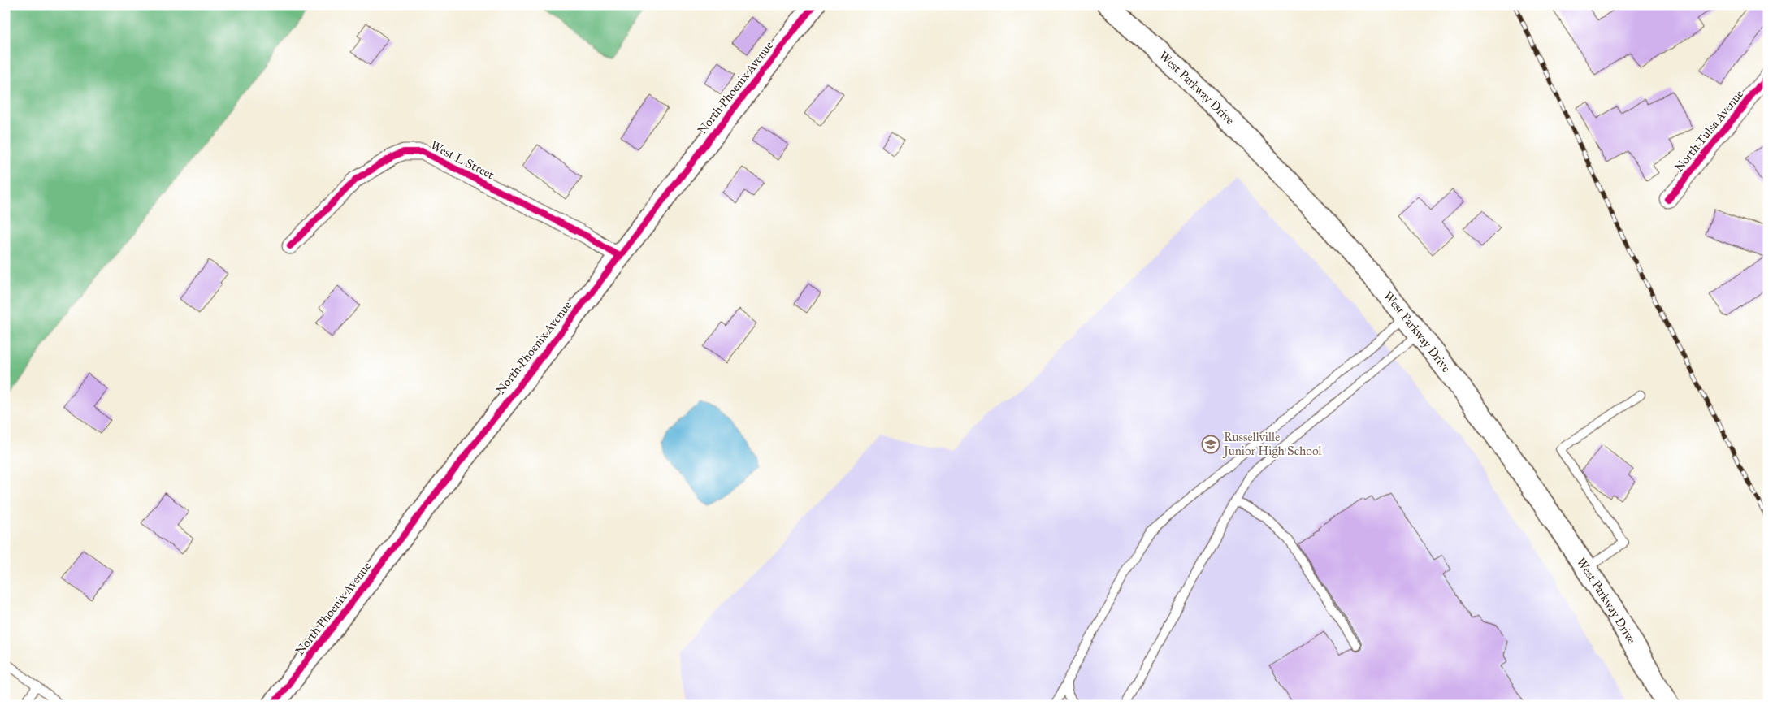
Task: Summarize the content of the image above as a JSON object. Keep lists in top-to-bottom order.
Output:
{
  "streets": {
    "main road": ["North Phoenix Avenue", "West Parkway Drive"],
    "street": ["North Tulsa Avenue", "West L Street"]
  },
  "crossings": [
    ["North Phoenix Avenue", "West L Street"]
  ],
  "places": {
    "school or university": ["Russellville Junior High School"]
  }
}
